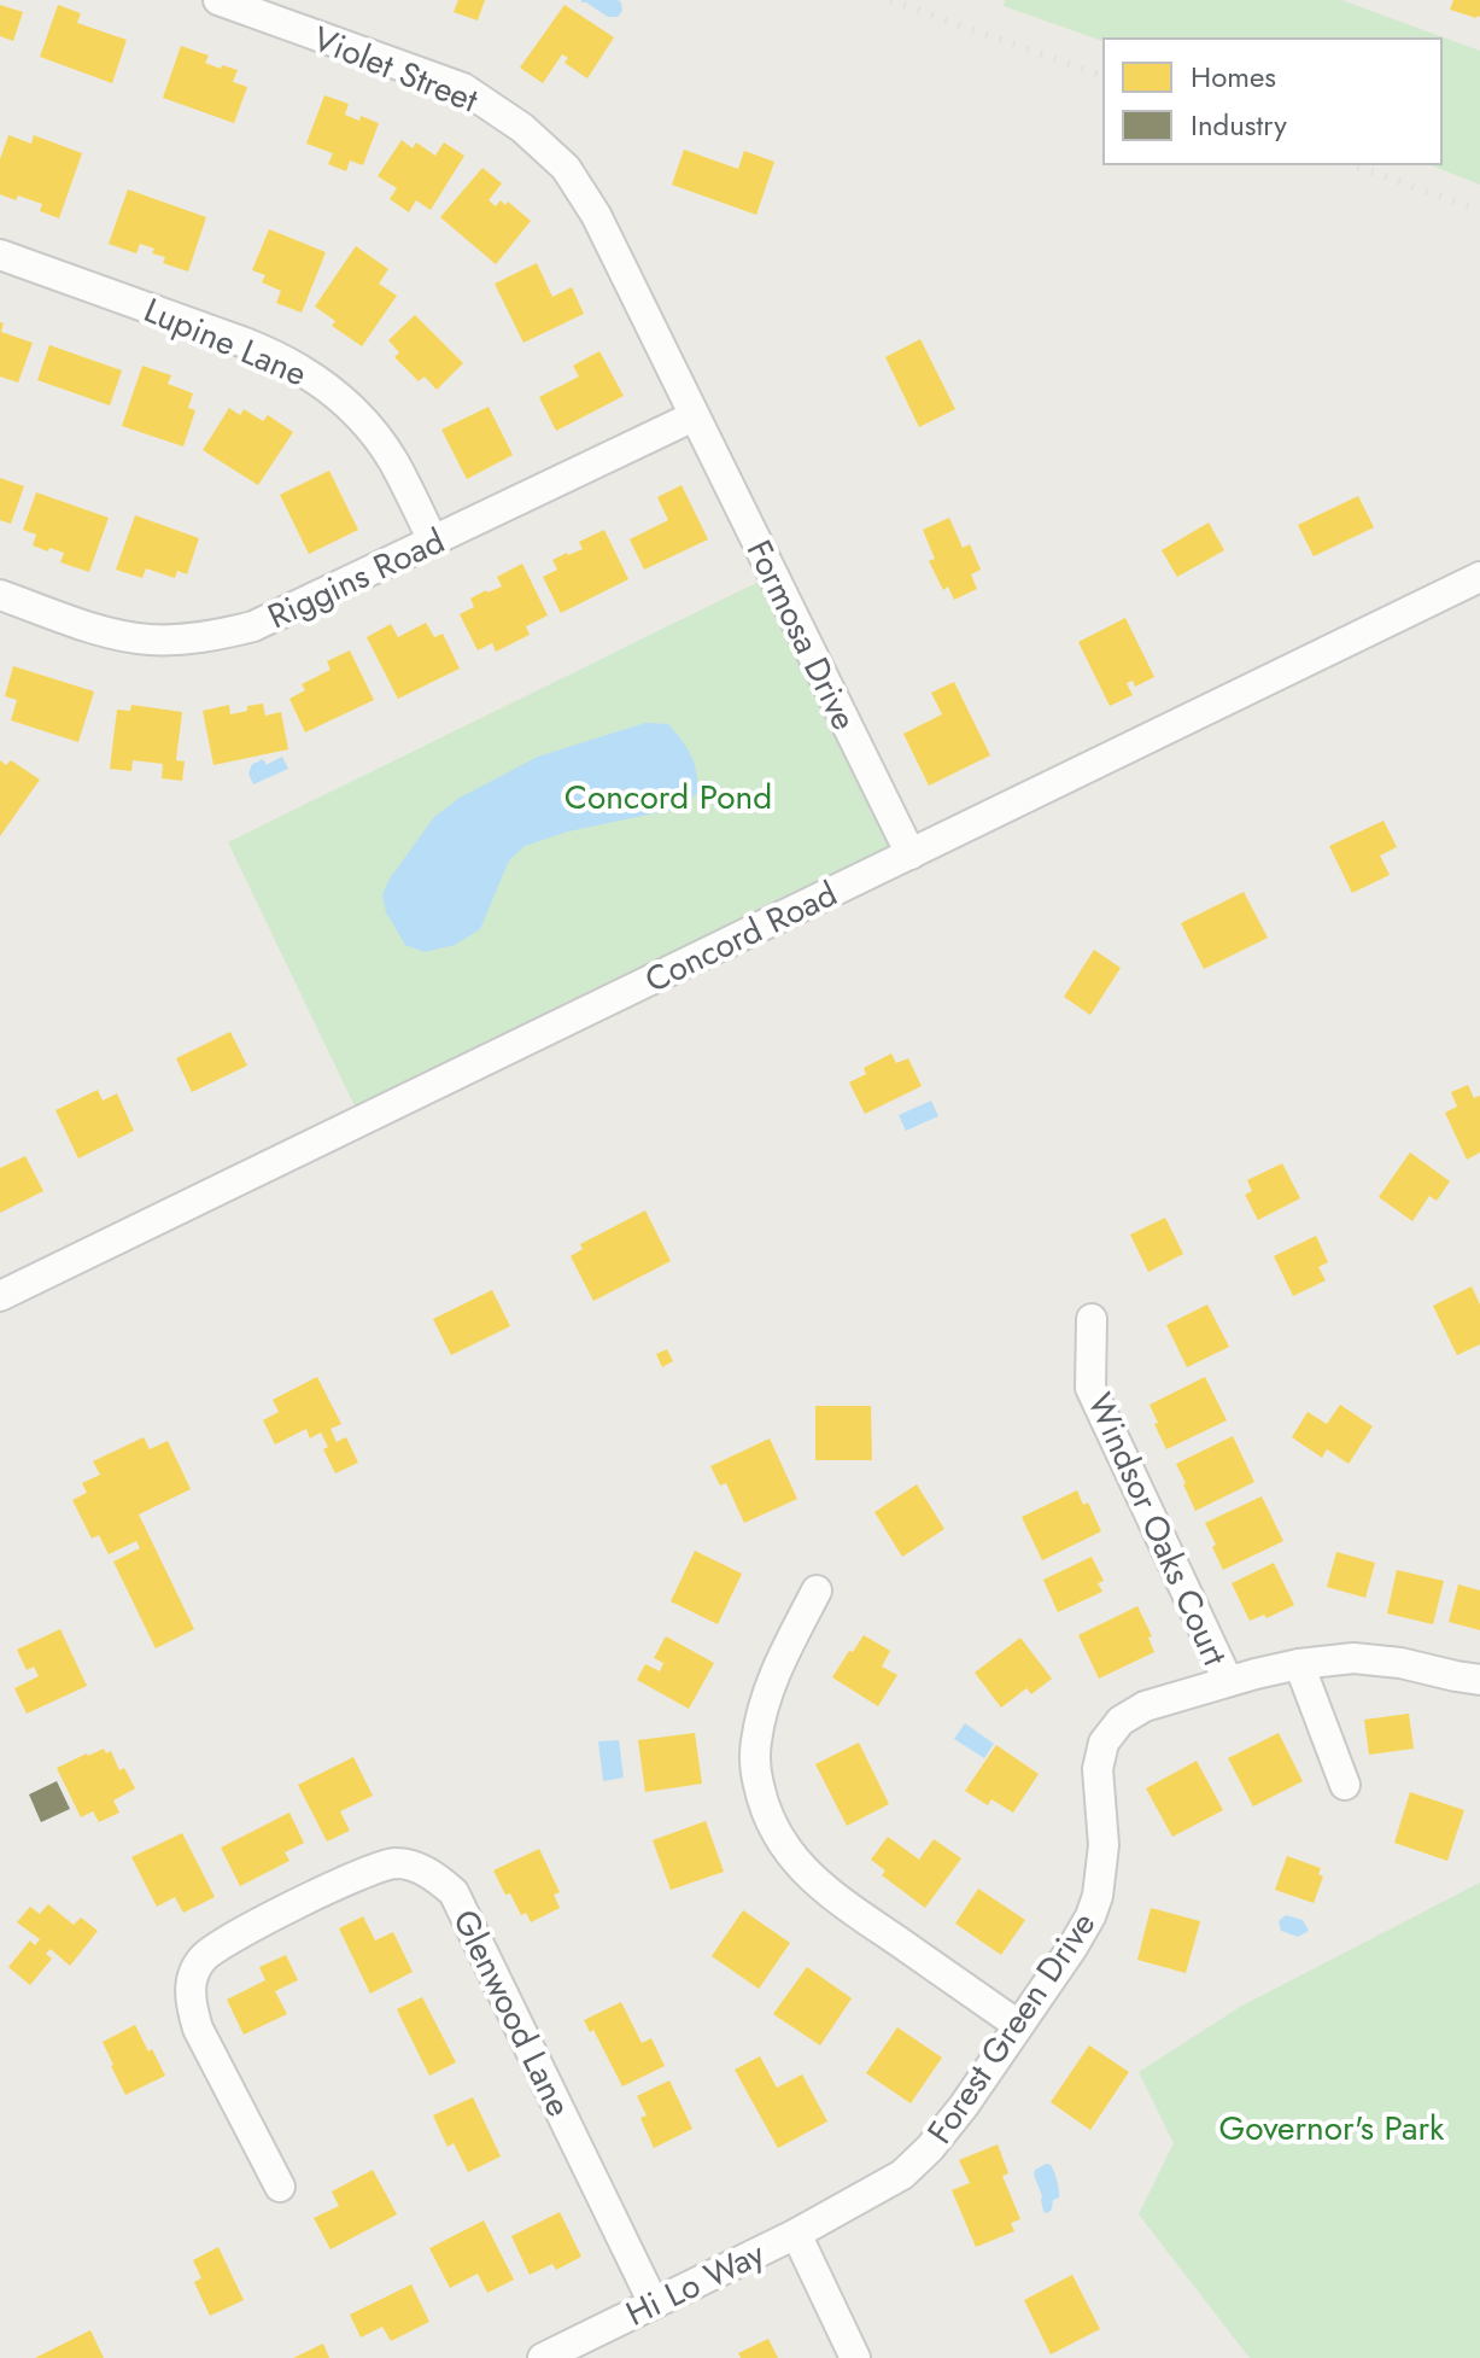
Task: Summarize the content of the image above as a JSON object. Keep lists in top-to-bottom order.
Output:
{
  "streets": {
    "street": [
      "Violet Street",
      "Lupine Lane",
      "Riggins Road",
      "Formosa Drive",
      "Concord Road",
      "Windsor Oaks Court",
      "Glenwood Lane",
      "Forest Green Drive",
      "Hi Lo Way"
    ]
  },
  "crossings": [
    ["Violet Street", "Riggins Road"],
    ["Violet Street", "Formosa Drive"],
    ["Lupine Lane", "Riggins Road"],
    ["Riggins Road", "Formosa Drive"],
    ["Formosa Drive", "Concord Road"],
    ["Windsor Oaks Court", "Forest Green Drive"],
    ["Glenwood Lane", "Hi Lo Way"],
    ["Forest Green Drive", "Hi Lo Way"]
  ],
  "parks": ["Concord Pond", "Governor's Park"],
  "legend": ["Homes", "Industry"]
}
